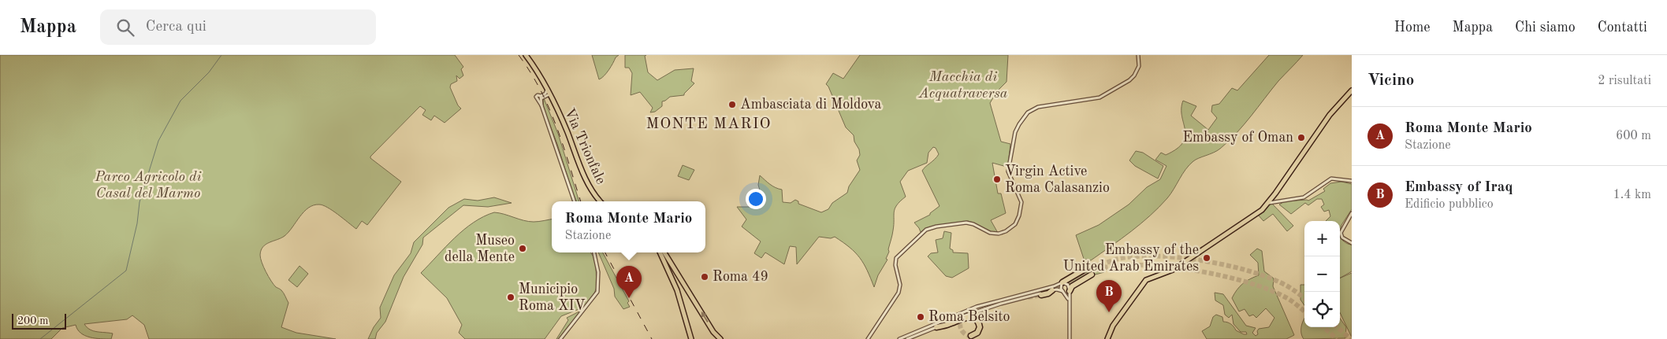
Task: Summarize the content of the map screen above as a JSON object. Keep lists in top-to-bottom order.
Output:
{
  "streets": {
    "main road": ["Via Trionfale"]
  },
  "districts": ["MONTE MARIO"],
  "parks": ["Macchia di Acquatraversa", "Parco Agricolo di Casal del Marmo"],
  "places": [
    "Ambasciata di Moldova",
    "Embassy of Oman",
    "Virgin Active Roma Calasanzio",
    "Museo della Mente",
    "Embassy of the United Arab Emirates",
    "Roma 49",
    "Municipio Roma XIV",
    "Roma Belsito"
  ],
  "scale_bar": "200 m",
  "page": {
    "header": "Mappa",
    "search": "Cerca qui",
    "nav": [
      "Home",
      "Mappa",
      "Chi siamo",
      "Contatti"
    ],
    "heading": ["Vicino", "2 risultati"],
    "list": [
      {
        "mark": "A",
        "name": "Roma Monte Mario",
        "note": "Stazione",
        "value": "600 m"
      },
      {
        "mark": "B",
        "name": "Embassy of Iraq",
        "note": "Edificio pubblico",
        "value": "1.4 km"
      }
    ],
    "popup": ["Roma Monte Mario", "Stazione"],
    "map_buttons": ["+", "−"],
    "pins": ["A", "B"],
    "scale": "200 m"
  }
}
